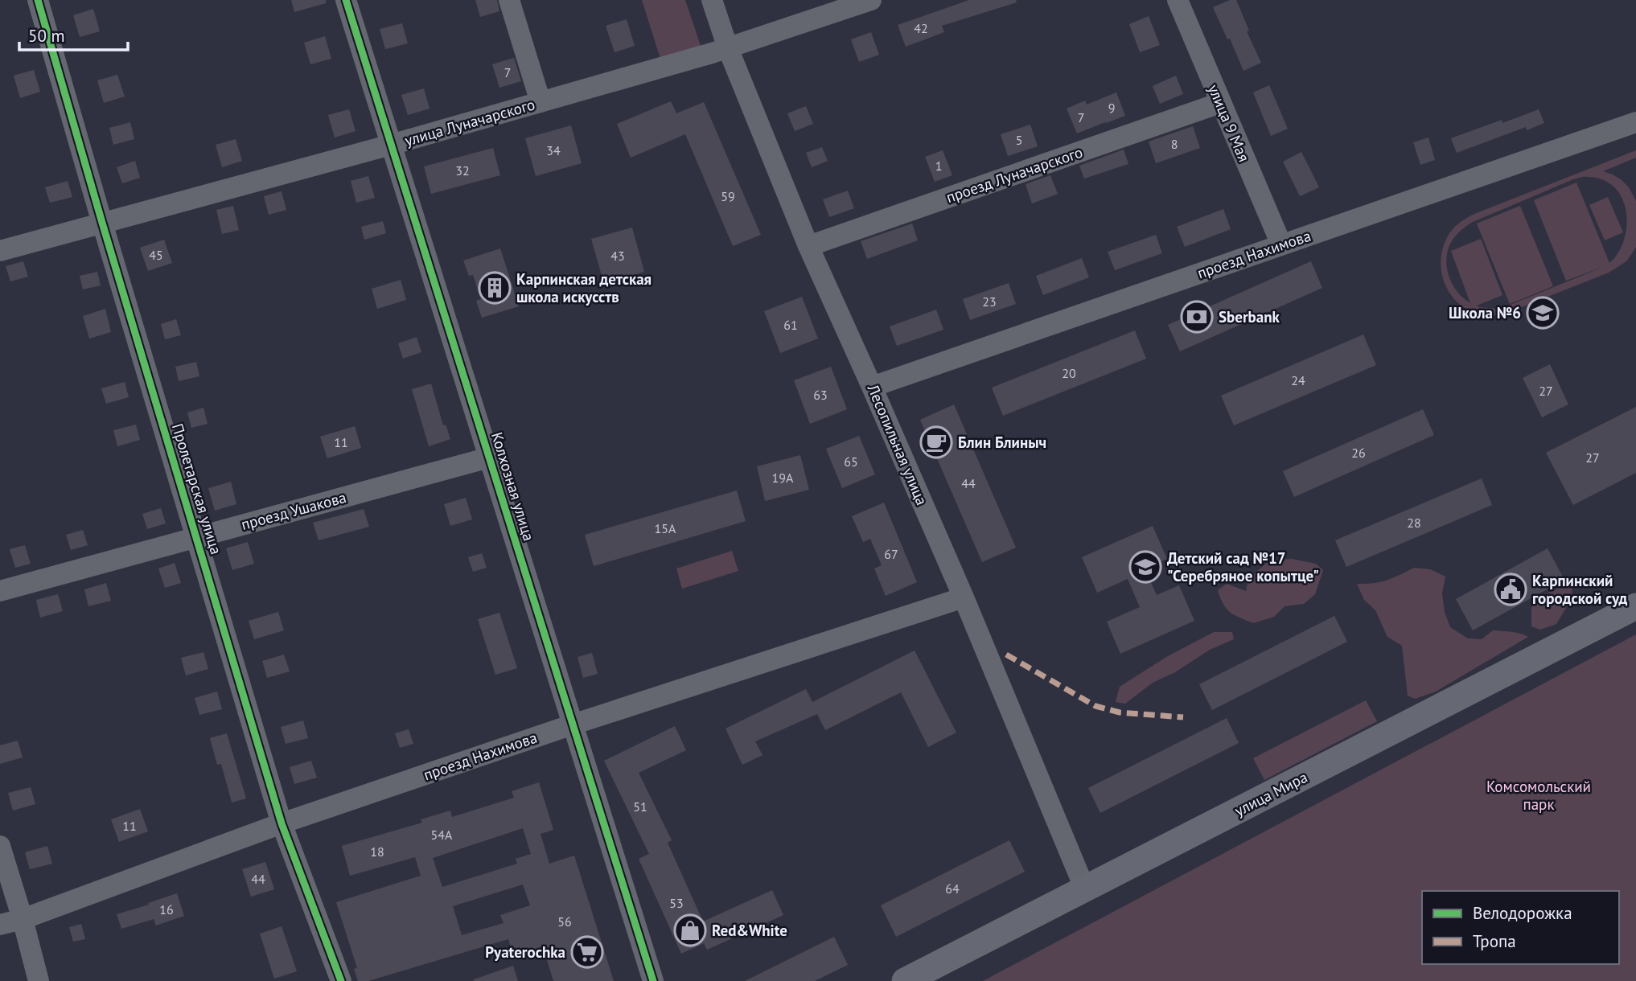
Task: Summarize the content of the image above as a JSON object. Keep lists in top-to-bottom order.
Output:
{
  "streets": {
    "main road": ["улица Мира"],
    "street": [
      "улица Луначарского",
      "улица 9 Мая",
      "проезд Луначарского",
      "проезд Нахимова",
      "Лесопильная улица",
      "Колхозная улица",
      "Пролетарская улица",
      "проезд Ушакова"
    ]
  },
  "crossings": [
    ["улица Луначарского", "Лесопильная улица"],
    ["улица Луначарского", "Колхозная улица"],
    ["улица Луначарского", "Пролетарская улица"],
    ["улица 9 Мая", "проезд Луначарского"],
    ["улица 9 Мая", "проезд Нахимова"],
    ["проезд Луначарского", "Лесопильная улица"],
    ["проезд Нахимова", "Лесопильная улица"],
    ["проезд Нахимова", "Колхозная улица"],
    ["проезд Нахимова", "Пролетарская улица"],
    ["Лесопильная улица", "улица Мира"],
    ["Колхозная улица", "проезд Ушакова"],
    ["Пролетарская улица", "проезд Ушакова"]
  ],
  "parks": ["Комсомольский парк"],
  "places": {
    "building": ["Карпинская детская школа искусств"],
    "school or university": ["Школа №6", "Детский сад №17 \"Серебряное копытце\""],
    "bank": ["Sberbank"],
    "cafe": ["Блин Блиныч"],
    "public building": ["Карпинский городской суд"],
    "shop": ["Red&White"],
    "supermarket": ["Pyaterochka"]
  },
  "house_numbers": [
    "42",
    "7",
    "9",
    "7",
    "5",
    "8",
    "34",
    "1",
    "32",
    "59",
    "45",
    "43",
    "23",
    "61",
    "20",
    "24",
    "27",
    "63",
    "11",
    "26",
    "27",
    "65",
    "19А",
    "44",
    "28",
    "15А",
    "67",
    "51",
    "11",
    "54А",
    "18",
    "44",
    "64",
    "53",
    "16",
    "56"
  ],
  "legend": ["Велодорожка", "Тропа"],
  "scale_bar": "50 m"
}
